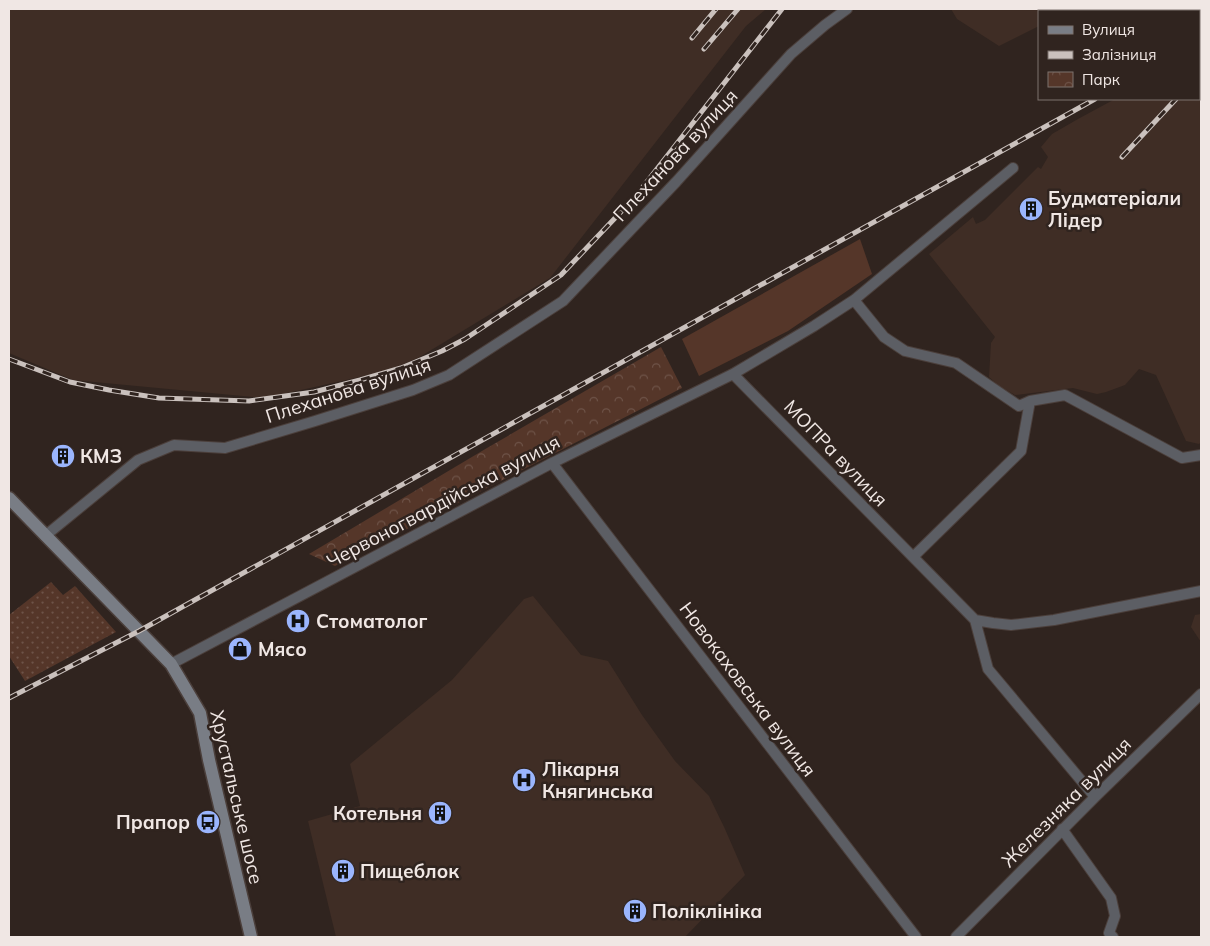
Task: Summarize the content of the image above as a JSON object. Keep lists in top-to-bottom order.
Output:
{
  "streets": {
    "street": [
      "Плеханова вулиця",
      "МОПРа вулиця",
      "Червоногвардійська вулиця",
      "Новокаховська вулиця",
      "Хрустальське шосе",
      "Железняка вулиця"
    ]
  },
  "crossings": [
    ["Плеханова вулиця", "Хрустальське шосе"],
    ["МОПРа вулиця", "Червоногвардійська вулиця"],
    ["МОПРа вулиця", "Железняка вулиця"],
    ["Червоногвардійська вулиця", "Новокаховська вулиця"],
    ["Червоногвардійська вулиця", "Хрустальське шосе"]
  ],
  "places": {
    "building": [
      "Будматеріали Лідер",
      "КМЗ",
      "Котельня",
      "Пищеблок",
      "Поліклініка"
    ],
    "hospital": ["Стоматолог", "Лікарня Княгинська"],
    "shop": ["Мясо"],
    "bus stop": ["Прапор"]
  },
  "legend": ["Вулиця", "Залізниця", "Парк"]
}
